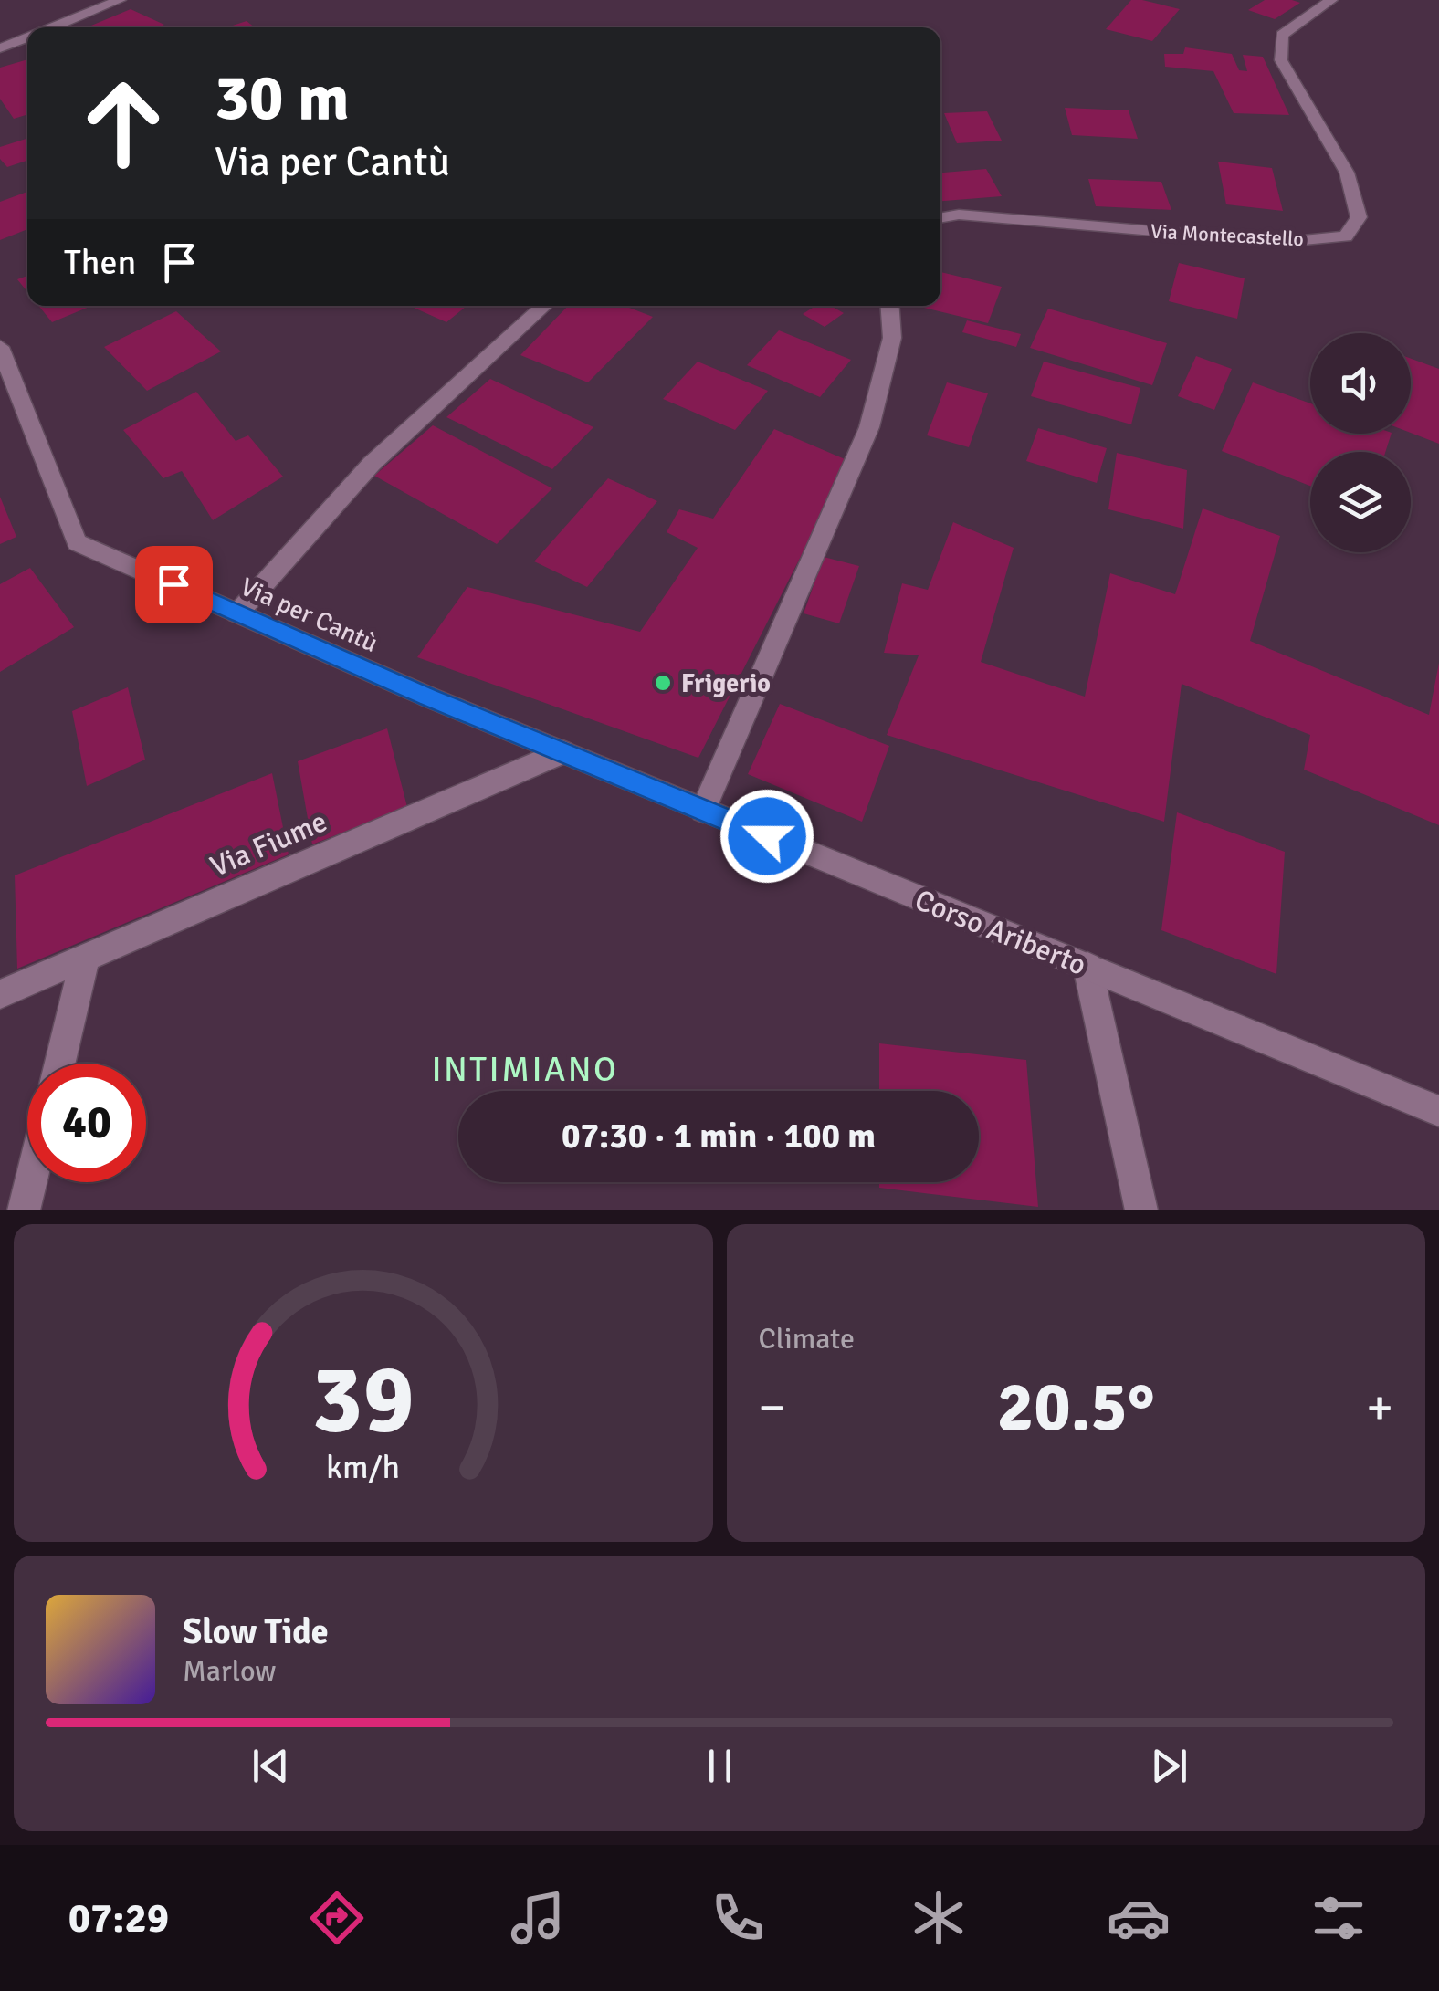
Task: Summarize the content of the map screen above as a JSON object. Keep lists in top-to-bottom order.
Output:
{
  "streets": {
    "street": [
      "Via Montecastello",
      "Via per Cantù",
      "Via Fiume",
      "Corso Ariberto"
    ]
  },
  "crossings": [
    ["Via per Cantù", "Via Fiume"],
    ["Via per Cantù", "Corso Ariberto"],
    ["Via Fiume", "Corso Ariberto"]
  ],
  "districts": ["INTIMIANO"],
  "places": ["Frigerio"],
  "page": {
    "turn": ["30 m", "Via per Cantù"],
    "then": "Then",
    "limit": "40",
    "trip": "07:30 · 1 min · 100 m",
    "tile": "Climate",
    "heat": ["−", "20.5°", "+"],
    "song": ["Slow Tide", "Marlow"],
    "tabs": "07:29",
    "gauge": ["39", "km/h"]
  }
}
